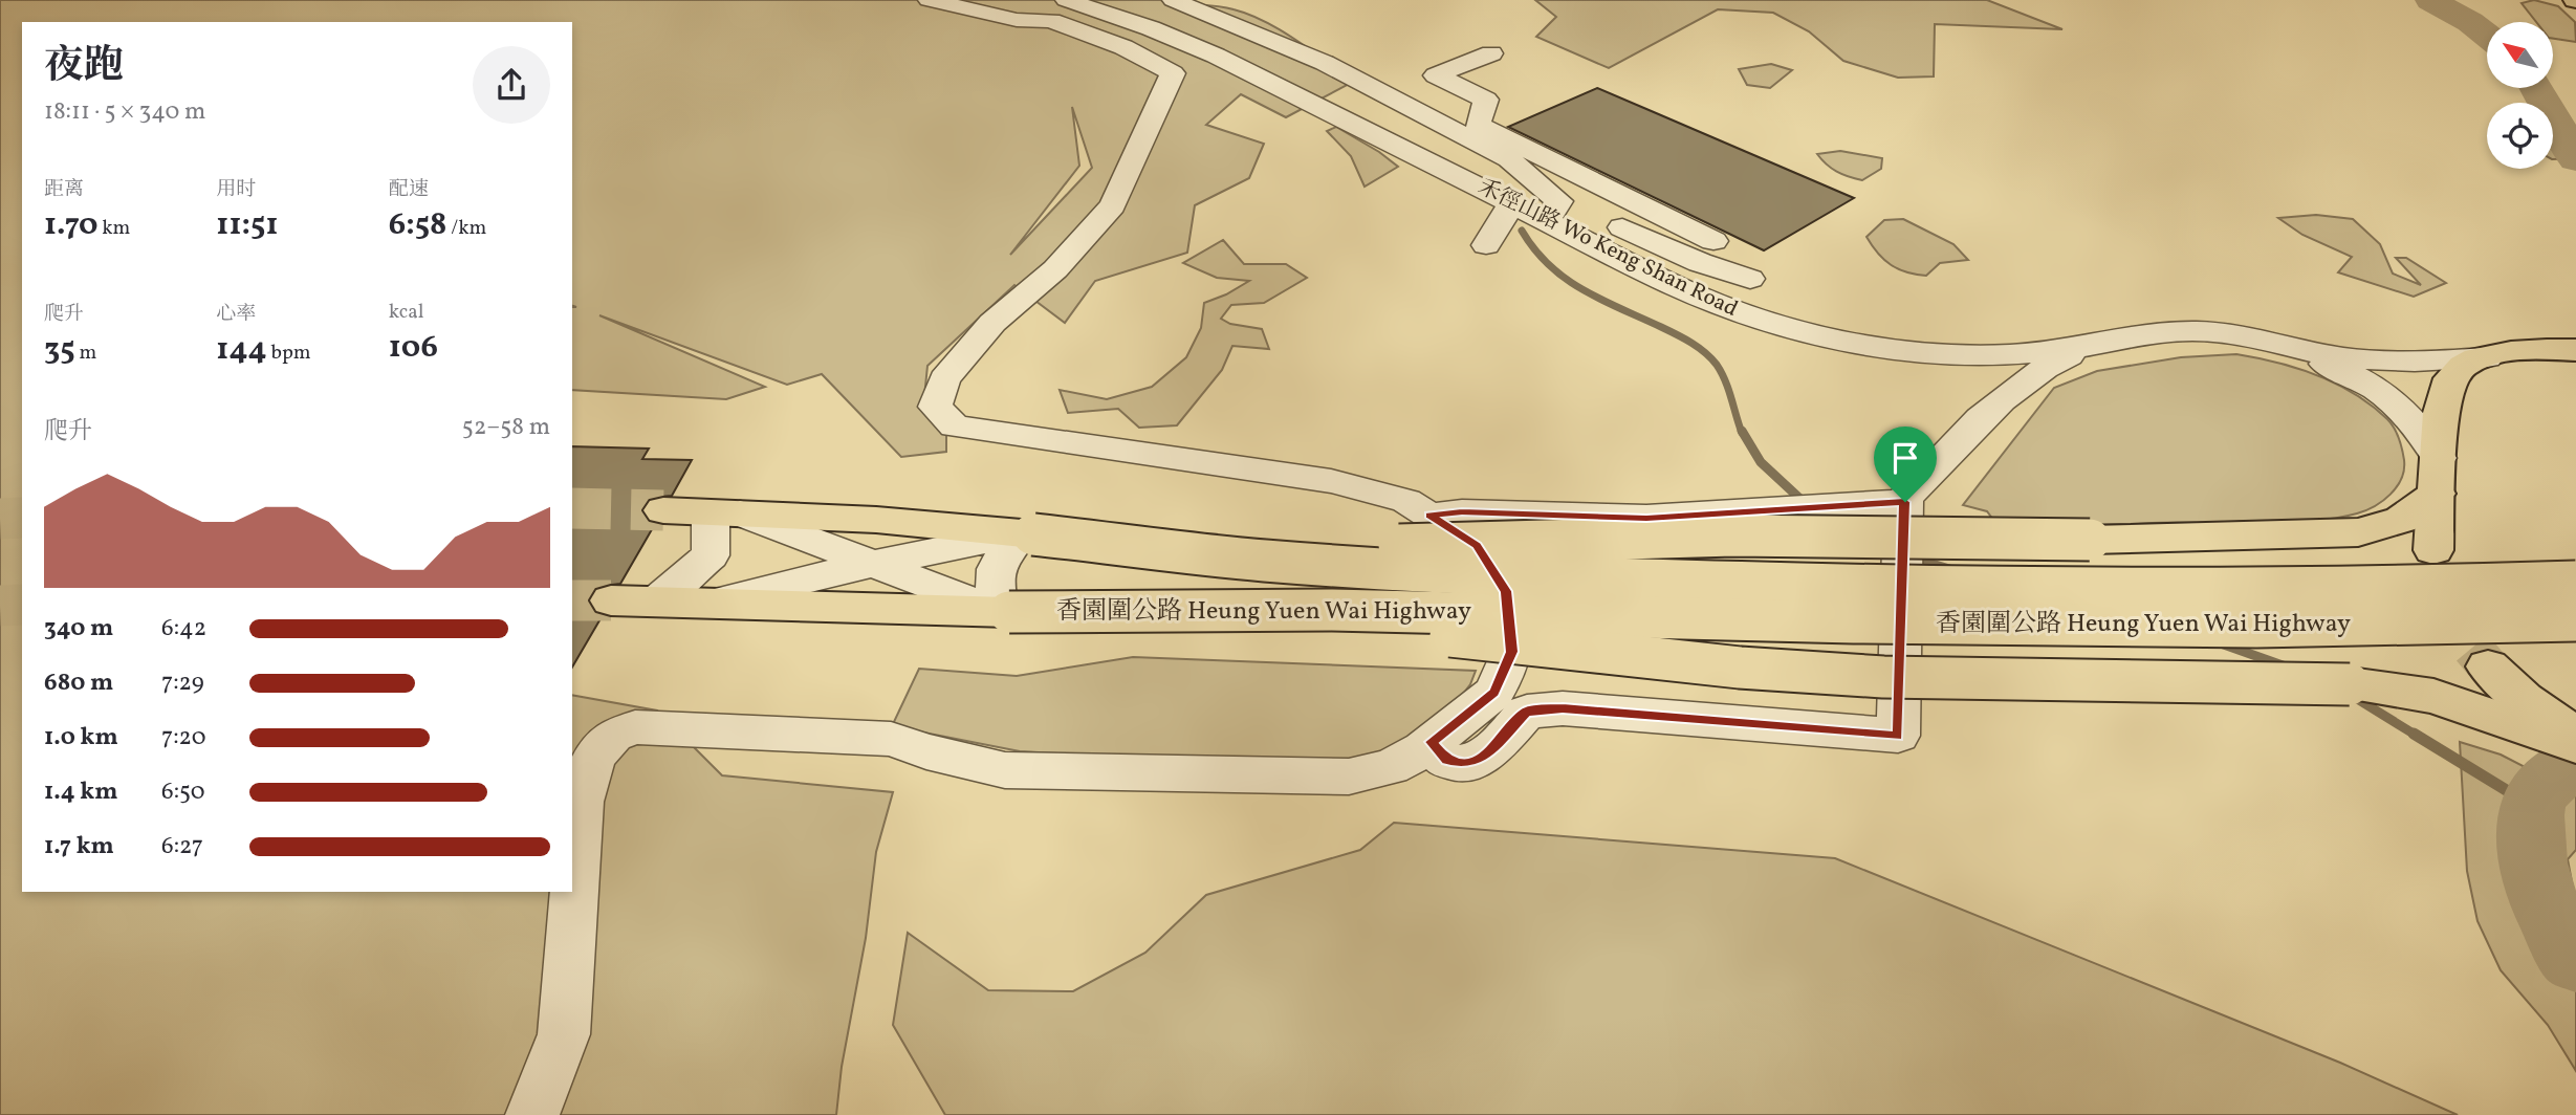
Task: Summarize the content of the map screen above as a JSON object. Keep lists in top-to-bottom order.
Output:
{
  "streets": {
    "main road": ["香園圍公路 Heung Yuen Wai Highway"],
    "street": ["禾徑山路 Wo Keng Shan Road"]
  },
  "north": "top left",
  "page": {
    "heading": ["夜跑", "18:11 · 5 × 340 m"],
    "stats": [
      ["距离", "1.70 km"],
      ["用时", "11:51"],
      ["配速", "6:58 /km"],
      ["爬升", "35 m"],
      ["心率", "144 bpm"],
      ["kcal", "106"]
    ],
    "chart": ["爬升", "52–58 m"],
    "list": [
      {
        "name": "340 m",
        "note": "6:42"
      },
      {
        "name": "680 m",
        "note": "7:29"
      },
      {
        "name": "1.0 km",
        "note": "7:20"
      },
      {
        "name": "1.4 km",
        "note": "6:50"
      },
      {
        "name": "1.7 km",
        "note": "6:27"
      }
    ]
  }
}
